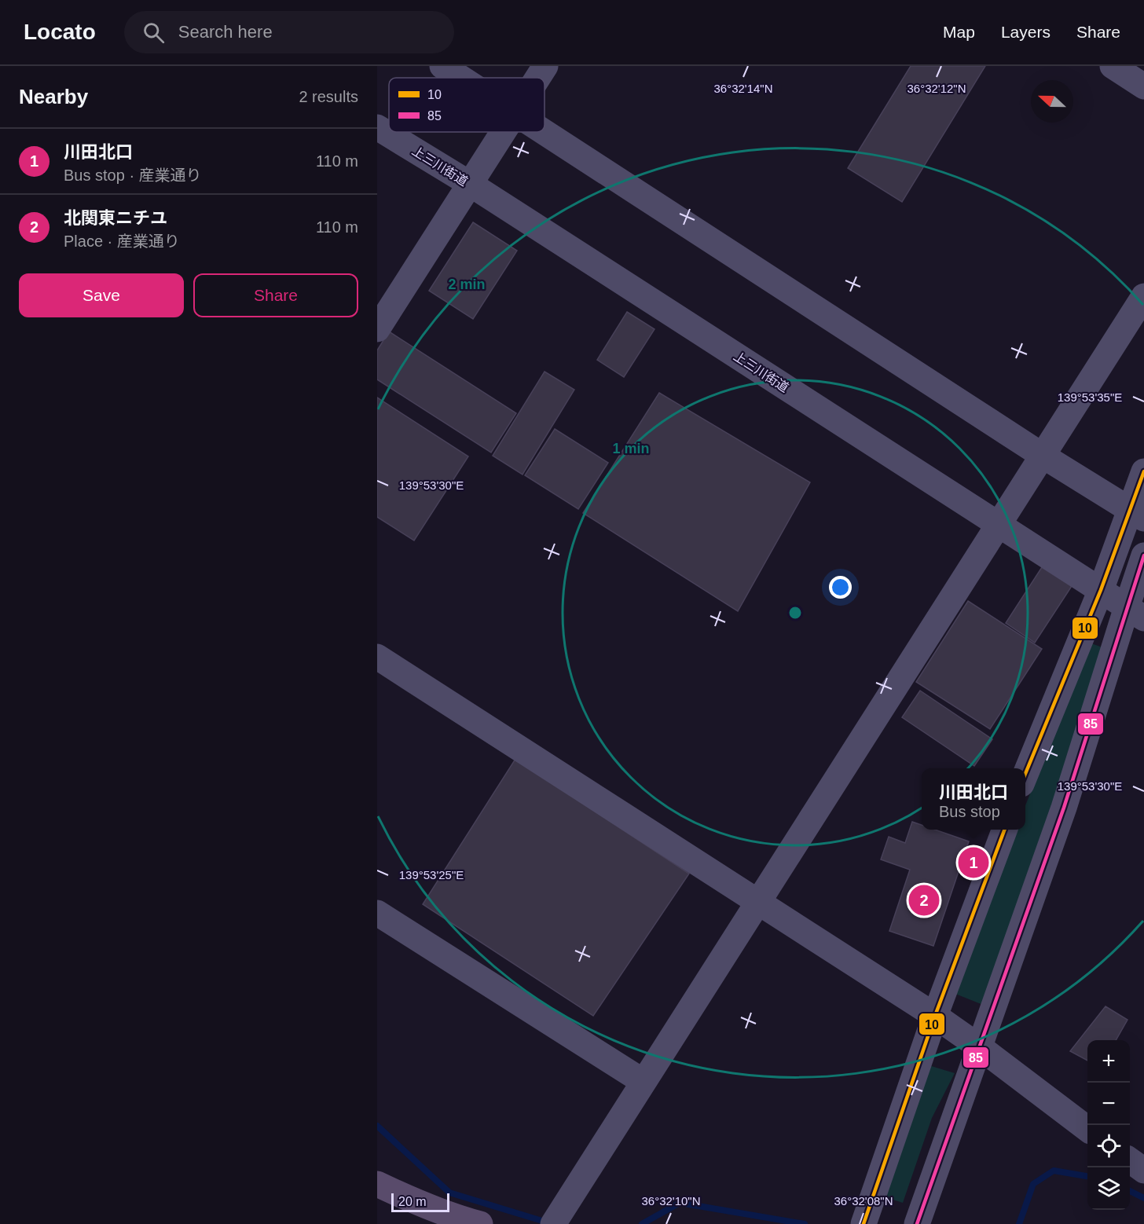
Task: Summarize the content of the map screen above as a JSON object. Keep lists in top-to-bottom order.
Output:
{
  "streets": {
    "street": ["上三川街道"]
  },
  "lines": ["transit line 10", "transit line 85"],
  "legend": ["10", "85"],
  "scale_bar": "20 m",
  "north": "left",
  "page": {
    "header": "Locato",
    "search": "Search here",
    "nav": ["Map", "Layers", "Share"],
    "heading": ["Nearby", "2 results"],
    "list": [
      {
        "mark": "1",
        "name": "川田北口",
        "note": "Bus stop · 産業通り",
        "value": "110 m"
      },
      {
        "mark": "2",
        "name": "北関東ニチユ",
        "note": "Place · 産業通り",
        "value": "110 m"
      }
    ],
    "buttons": ["Save", "Share"],
    "popup": ["川田北口", "Bus stop"],
    "pins": ["1", "2"],
    "map_buttons": ["+", "−"],
    "scale": "20 m"
  },
  "coordinates": [
    "36°32'12\"N",
    "36°32'14\"N",
    "139°53'35\"E",
    "139°53'30\"E",
    "139°53'25\"E",
    "36°32'10\"N",
    "36°32'08\"N"
  ],
  "rings": ["2 min", "1 min"]
}
